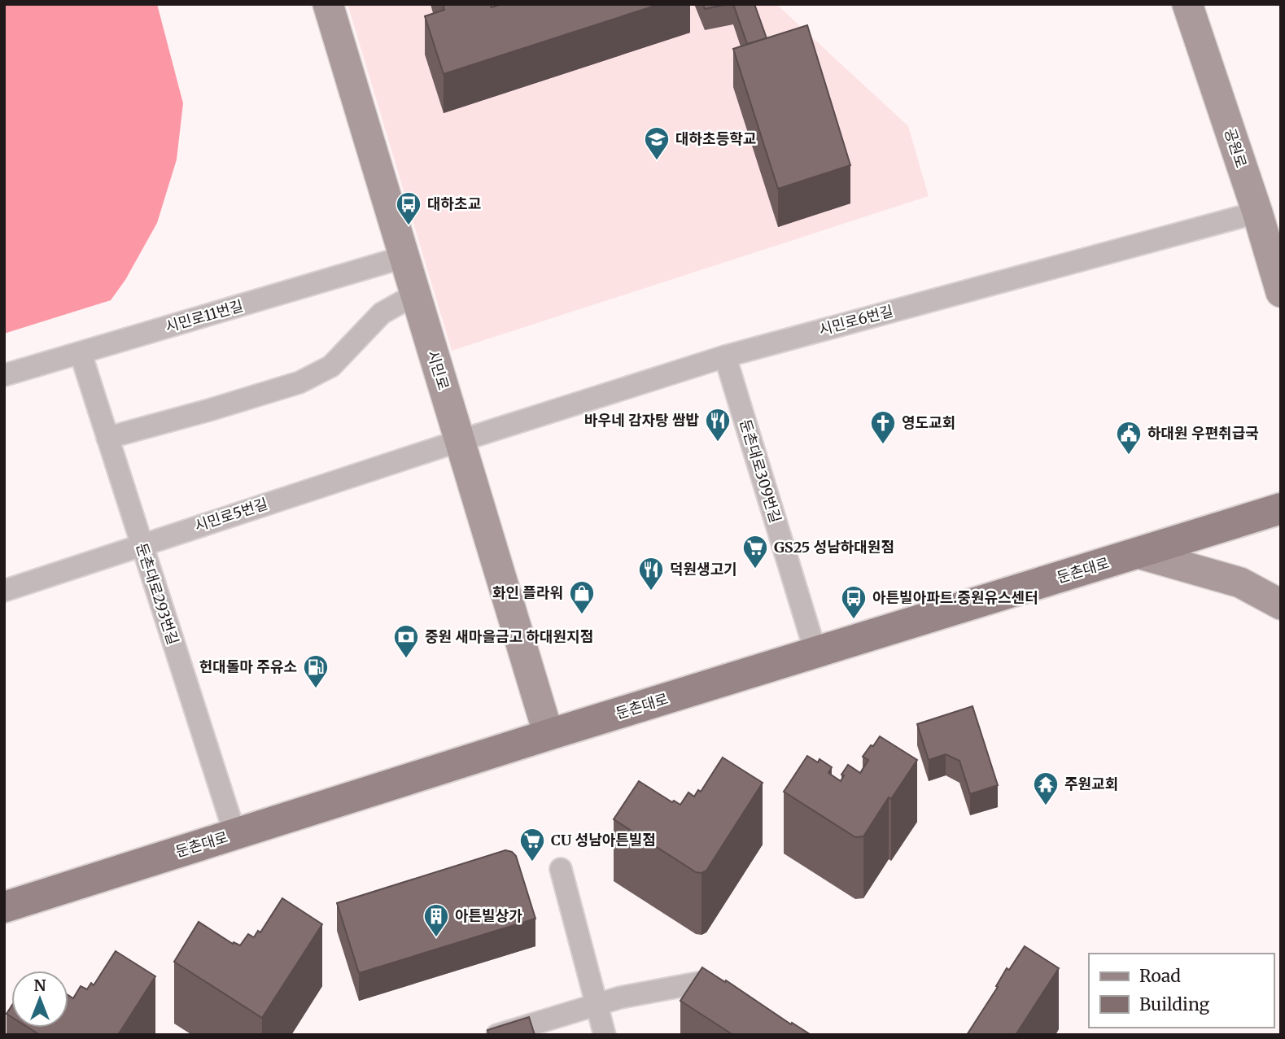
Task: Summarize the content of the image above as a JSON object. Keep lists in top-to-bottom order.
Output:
{
  "streets": {
    "main road": ["공원로", "시민로", "둔촌대로"],
    "street": [
      "시민로11번길",
      "시민로6번길",
      "둔촌대로309번길",
      "시민로5번길",
      "둔촌대로293번길"
    ]
  },
  "crossings": [
    ["공원로", "시민로6번길"],
    ["시민로11번길", "시민로"],
    ["시민로11번길", "둔촌대로293번길"],
    ["시민로6번길", "시민로"],
    ["시민로6번길", "둔촌대로309번길"],
    ["시민로6번길", "시민로5번길"],
    ["시민로", "시민로5번길"],
    ["시민로", "둔촌대로"],
    ["둔촌대로309번길", "둔촌대로"],
    ["시민로5번길", "둔촌대로293번길"],
    ["둔촌대로", "둔촌대로293번길"]
  ],
  "places": {
    "school or university": ["대하초등학교"],
    "bus stop": ["대하초교", "아튼빌아파트.중원유스센터"],
    "restaurant": ["바우네 감자탕 쌈밥", "덕원생고기"],
    "church": ["영도교회"],
    "public building": ["하대원 우편취급국"],
    "supermarket": ["GS25 성남하대원점", "CU 성남아튼빌점"],
    "shop": ["화인 플라워"],
    "bank": ["중원 새마을금고 하대원지점"],
    "fuel station": ["헌대돌마 주유소"],
    "temple": ["주원교회"],
    "building": ["아튼빌상가"]
  },
  "legend": ["Road", "Building"],
  "north": "top"
}
